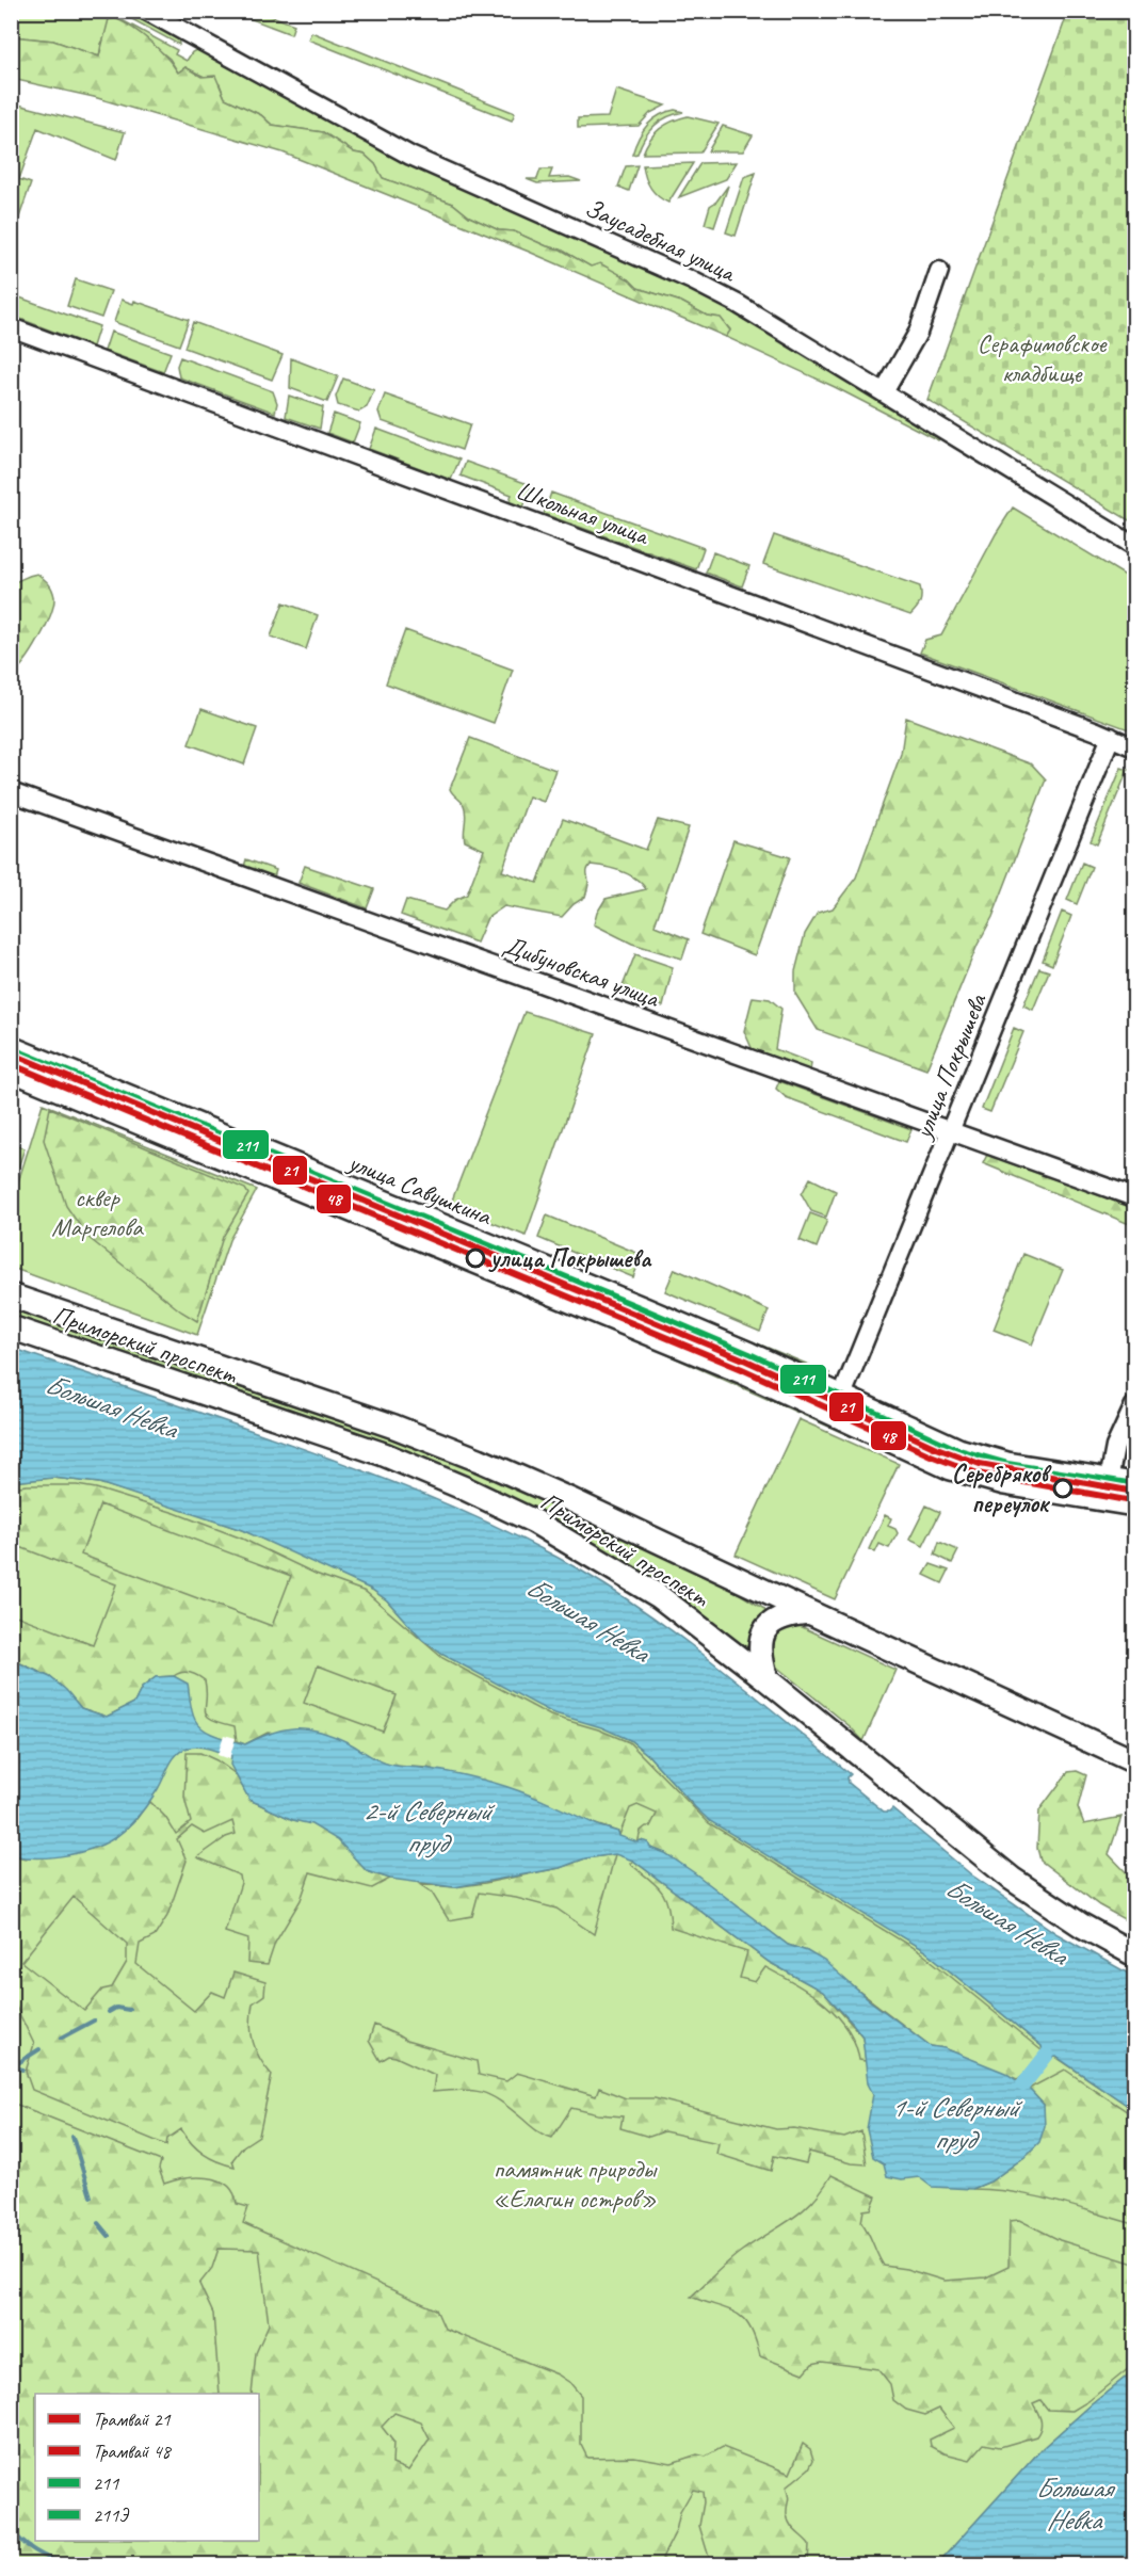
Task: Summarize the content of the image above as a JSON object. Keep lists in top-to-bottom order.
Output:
{
  "streets": {
    "main road": ["улица Савушкина", "Приморский проспект"],
    "street": [
      "Заусадебная улица",
      "Школьная улица",
      "Дибуновская улица",
      "улица Покрышева"
    ]
  },
  "crossings": [
    ["Школьная улица", "улица Покрышева"],
    ["Дибуновская улица", "улица Покрышева"],
    ["улица Покрышева", "улица Савушкина"]
  ],
  "water": ["Большая Невка", "2-й Северный пруд", "1-й Северный пруд"],
  "parks": ["Серафимовское кладбище", "сквер Маргелова", "памятник природы «Елагин остров»"],
  "places": ["улица Покрышева", "Серебряков переулок"],
  "lines": [
    "transit line 211",
    "tram line 21",
    "transit line 211Э",
    "tram line 48"
  ],
  "legend": [
    "Трамвай 21",
    "Трамвай 48",
    "211",
    "211Э"
  ]
}
